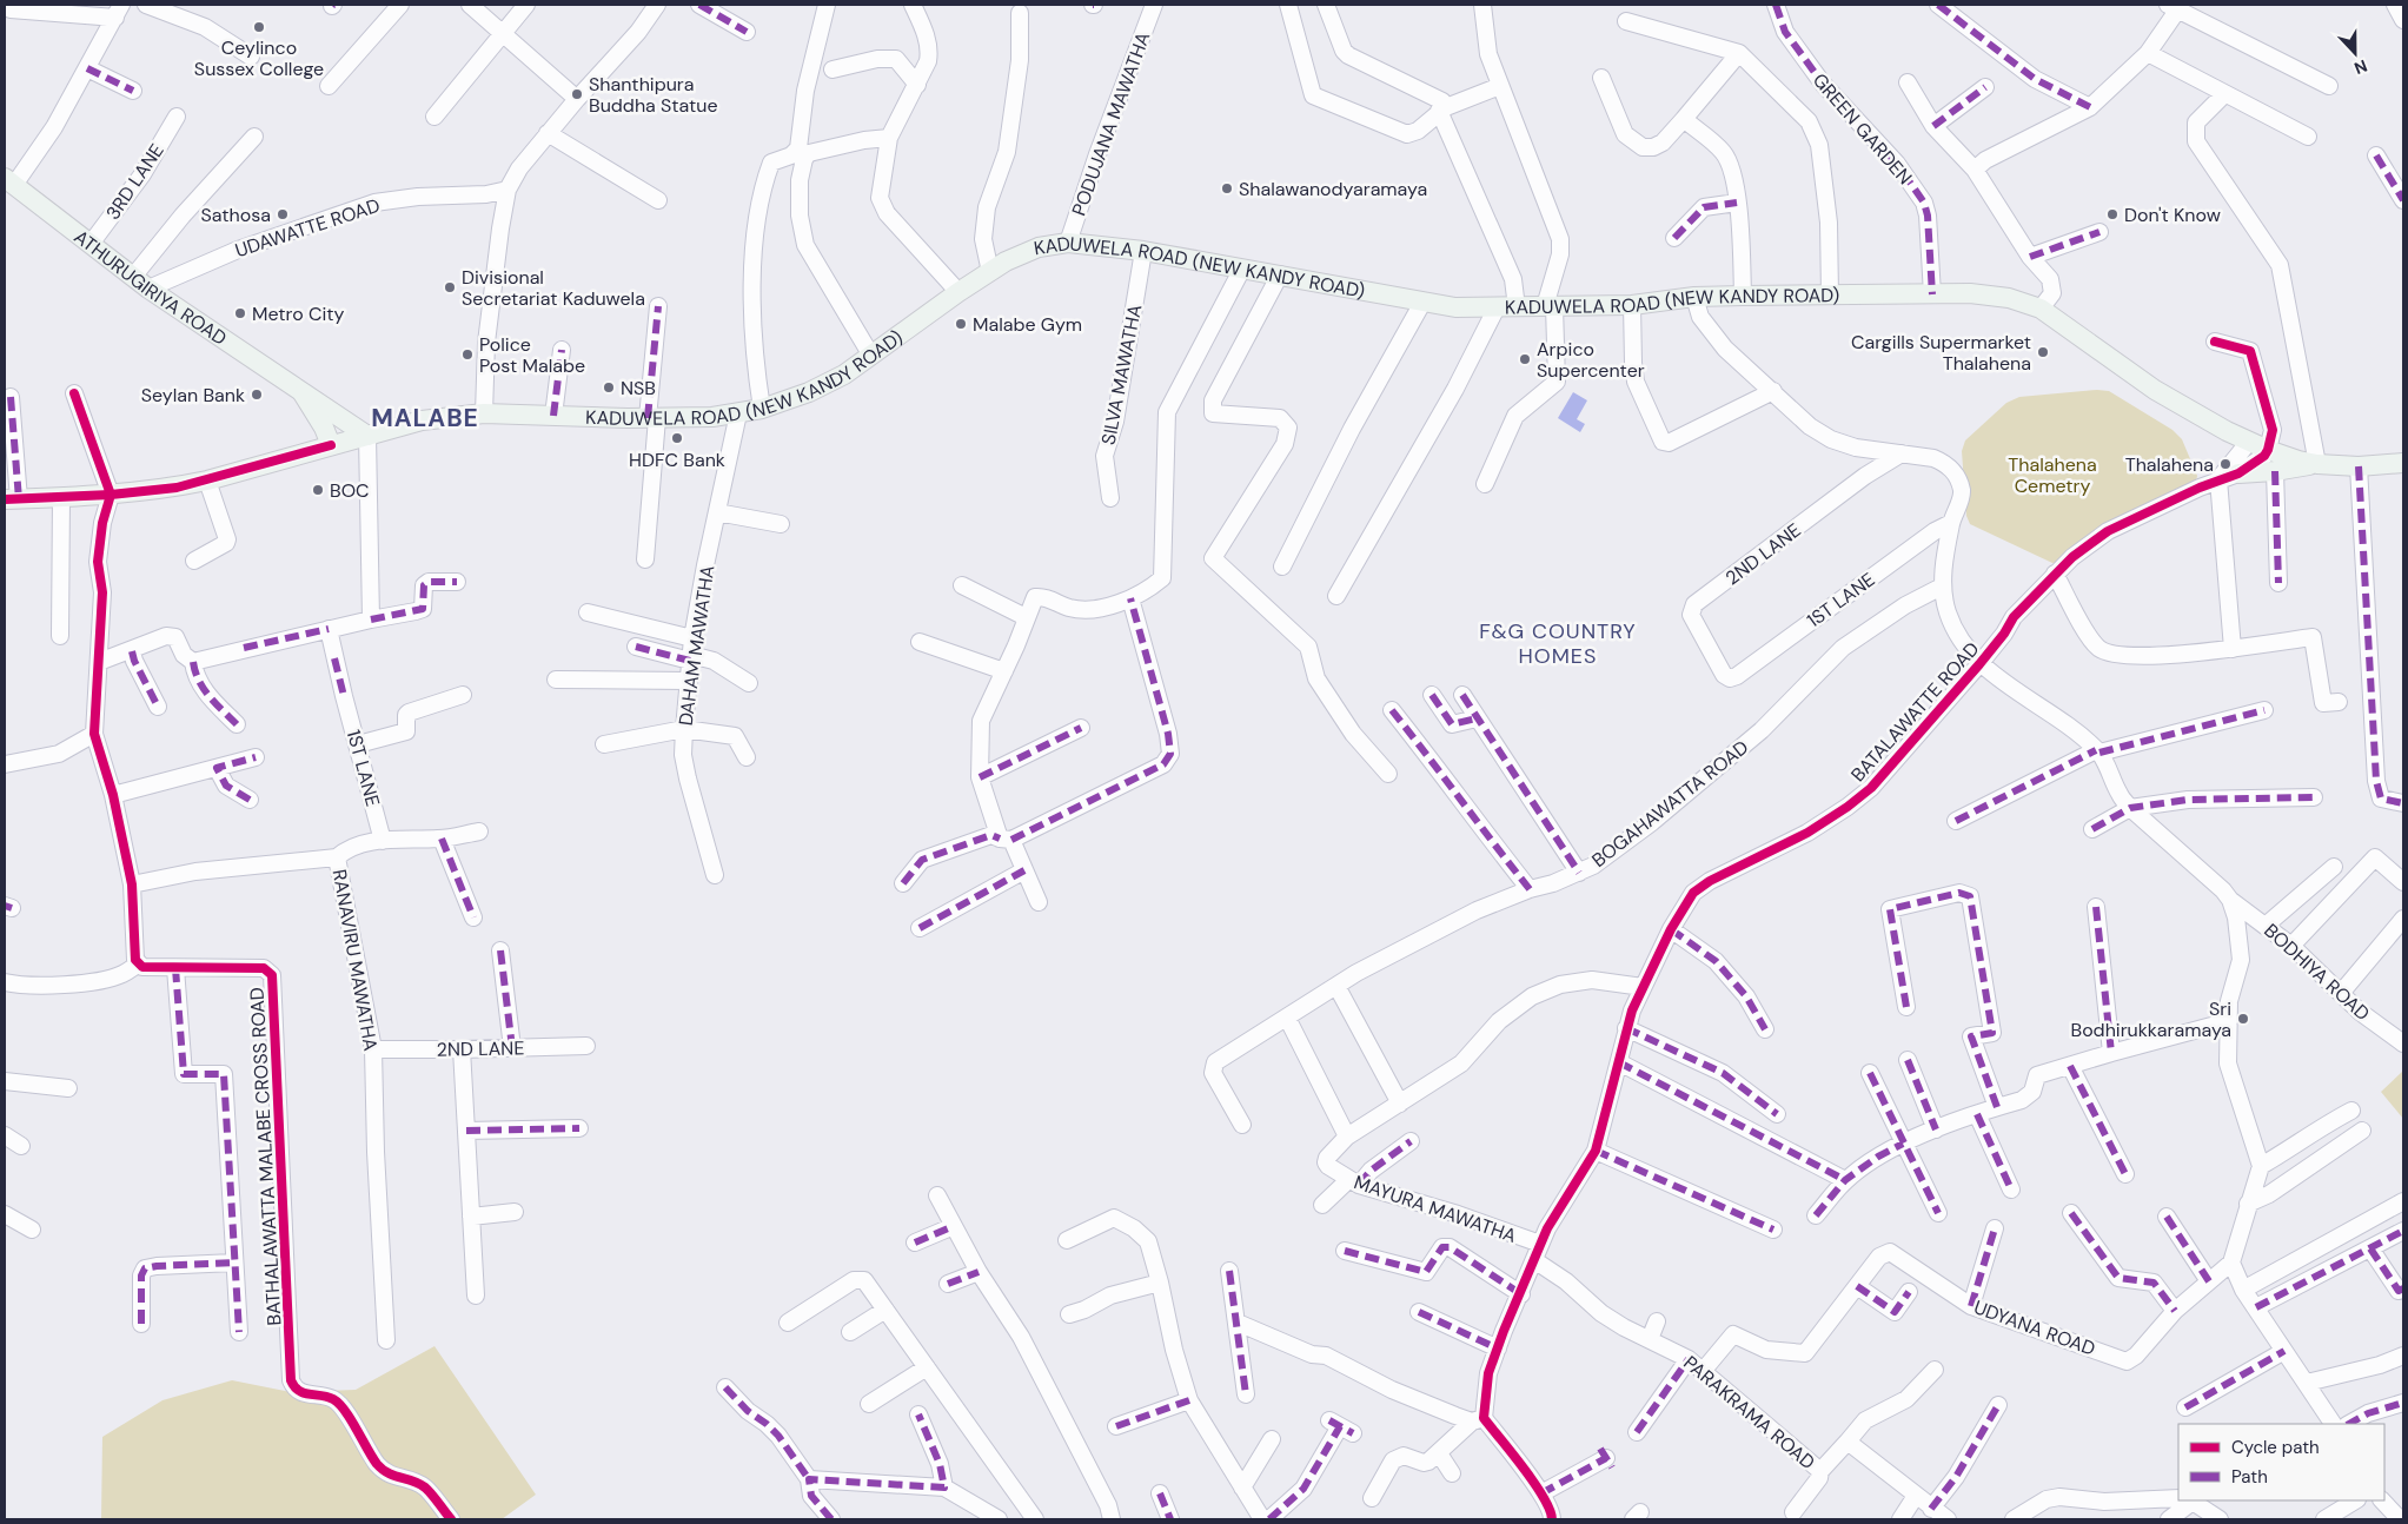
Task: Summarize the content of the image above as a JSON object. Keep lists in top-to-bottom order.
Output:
{
  "streets": {
    "main road": ["KADUWELA ROAD (NEW KANDY ROAD)", "ATHURUGIRIYA ROAD"],
    "street": [
      "PODUJANA MAWATHA",
      "GREEN GARDEN",
      "3RD LANE",
      "UDAWATTE ROAD",
      "SILVA MAWATHA",
      "2ND LANE",
      "1ST LANE",
      "DAHAM MAWATHA",
      "BATALAWATTE ROAD",
      "BOGAHAWATTA ROAD",
      "RANAVIRU MAWATHA",
      "BODHIYA ROAD",
      "BATHALAWATTA MALABE CROSS ROAD",
      "MAYURA MAWATHA",
      "UDYANA ROAD",
      "PARAKRAMA ROAD"
    ]
  },
  "crossings": [
    ["PODUJANA MAWATHA", "KADUWELA ROAD (NEW KANDY ROAD)"],
    ["GREEN GARDEN", "KADUWELA ROAD (NEW KANDY ROAD)"],
    ["3RD LANE", "ATHURUGIRIYA ROAD"],
    ["UDAWATTE ROAD", "ATHURUGIRIYA ROAD"],
    ["KADUWELA ROAD (NEW KANDY ROAD)", "ATHURUGIRIYA ROAD"],
    ["KADUWELA ROAD (NEW KANDY ROAD)", "SILVA MAWATHA"],
    ["KADUWELA ROAD (NEW KANDY ROAD)", "DAHAM MAWATHA"],
    ["KADUWELA ROAD (NEW KANDY ROAD)", "BATALAWATTE ROAD"],
    ["2ND LANE", "1ST LANE"],
    ["2ND LANE", "RANAVIRU MAWATHA"],
    ["BATALAWATTE ROAD", "MAYURA MAWATHA"],
    ["BATALAWATTE ROAD", "PARAKRAMA ROAD"],
    ["UDYANA ROAD", "PARAKRAMA ROAD"]
  ],
  "districts": ["MALABE", "F&G COUNTRY HOMES"],
  "parks": ["Thalahena Cemetry"],
  "places": [
    "Ceylinco Sussex College",
    "Shanthipura Buddha Statue",
    "Shalawanodyaramaya",
    "Sathosa",
    "Don't Know",
    "Divisional Secretariat Kaduwela",
    "Metro City",
    "Malabe Gym",
    "Cargills Supermarket Thalahena",
    "Police Post Malabe",
    "Arpico Supercenter",
    "NSB",
    "Seylan Bank",
    "HDFC Bank",
    "Thalahena",
    "BOC",
    "Sri Bodhirukkaramaya"
  ],
  "legend": ["Cycle path", "Path"],
  "north": "bottom"
}
